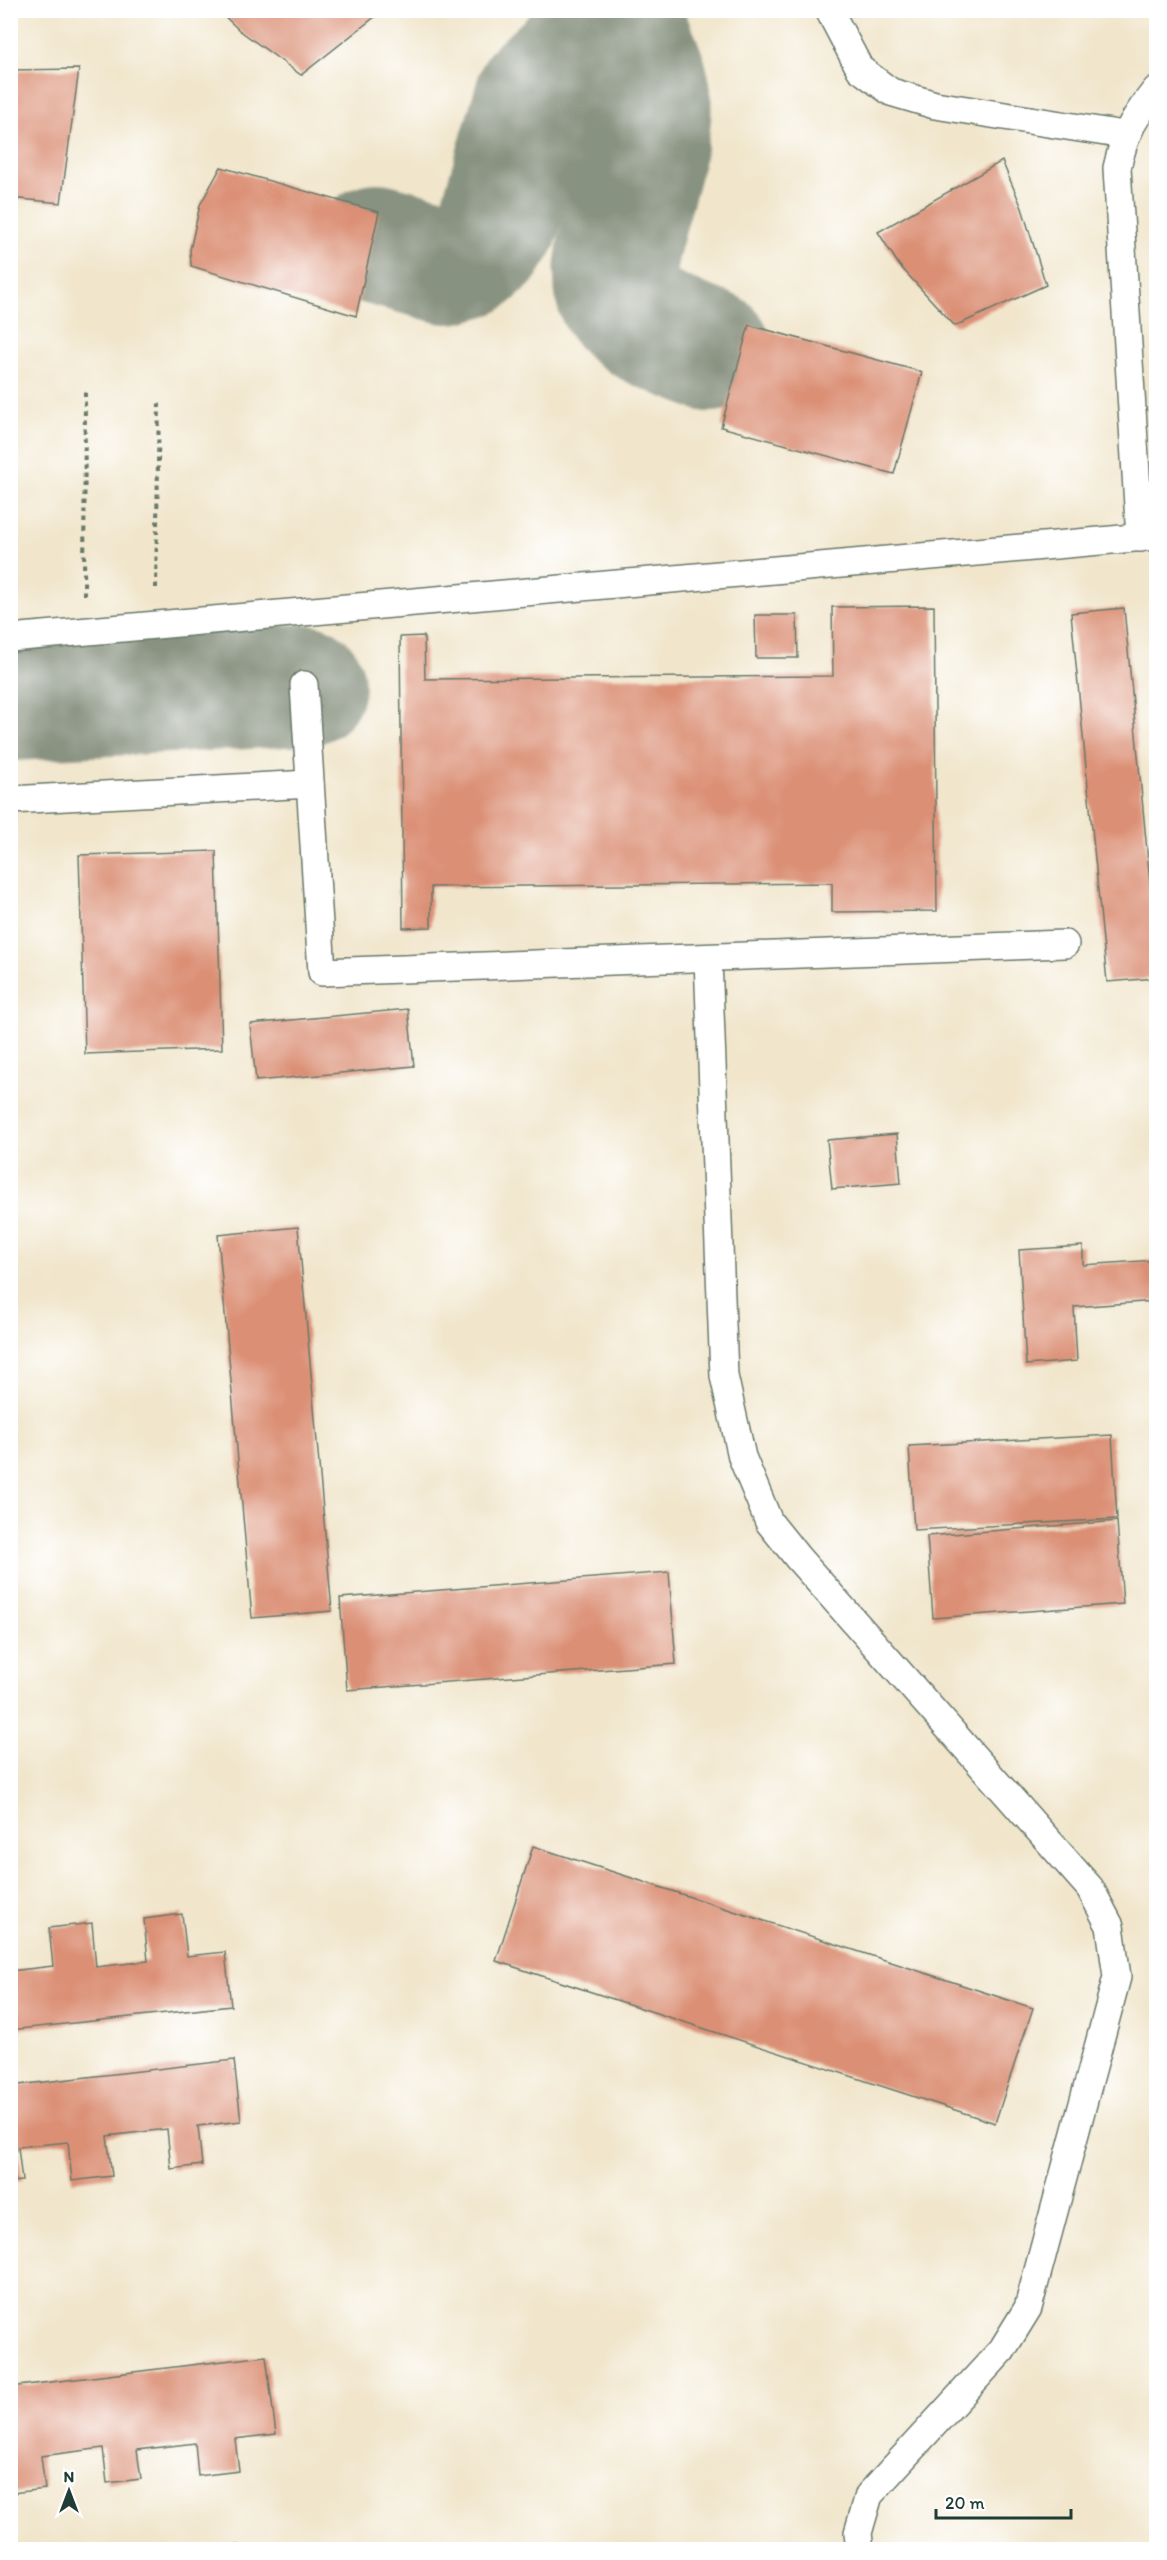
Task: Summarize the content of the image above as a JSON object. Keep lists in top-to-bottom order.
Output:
{
  "scale_bar": "20 m",
  "north": "top"
}
